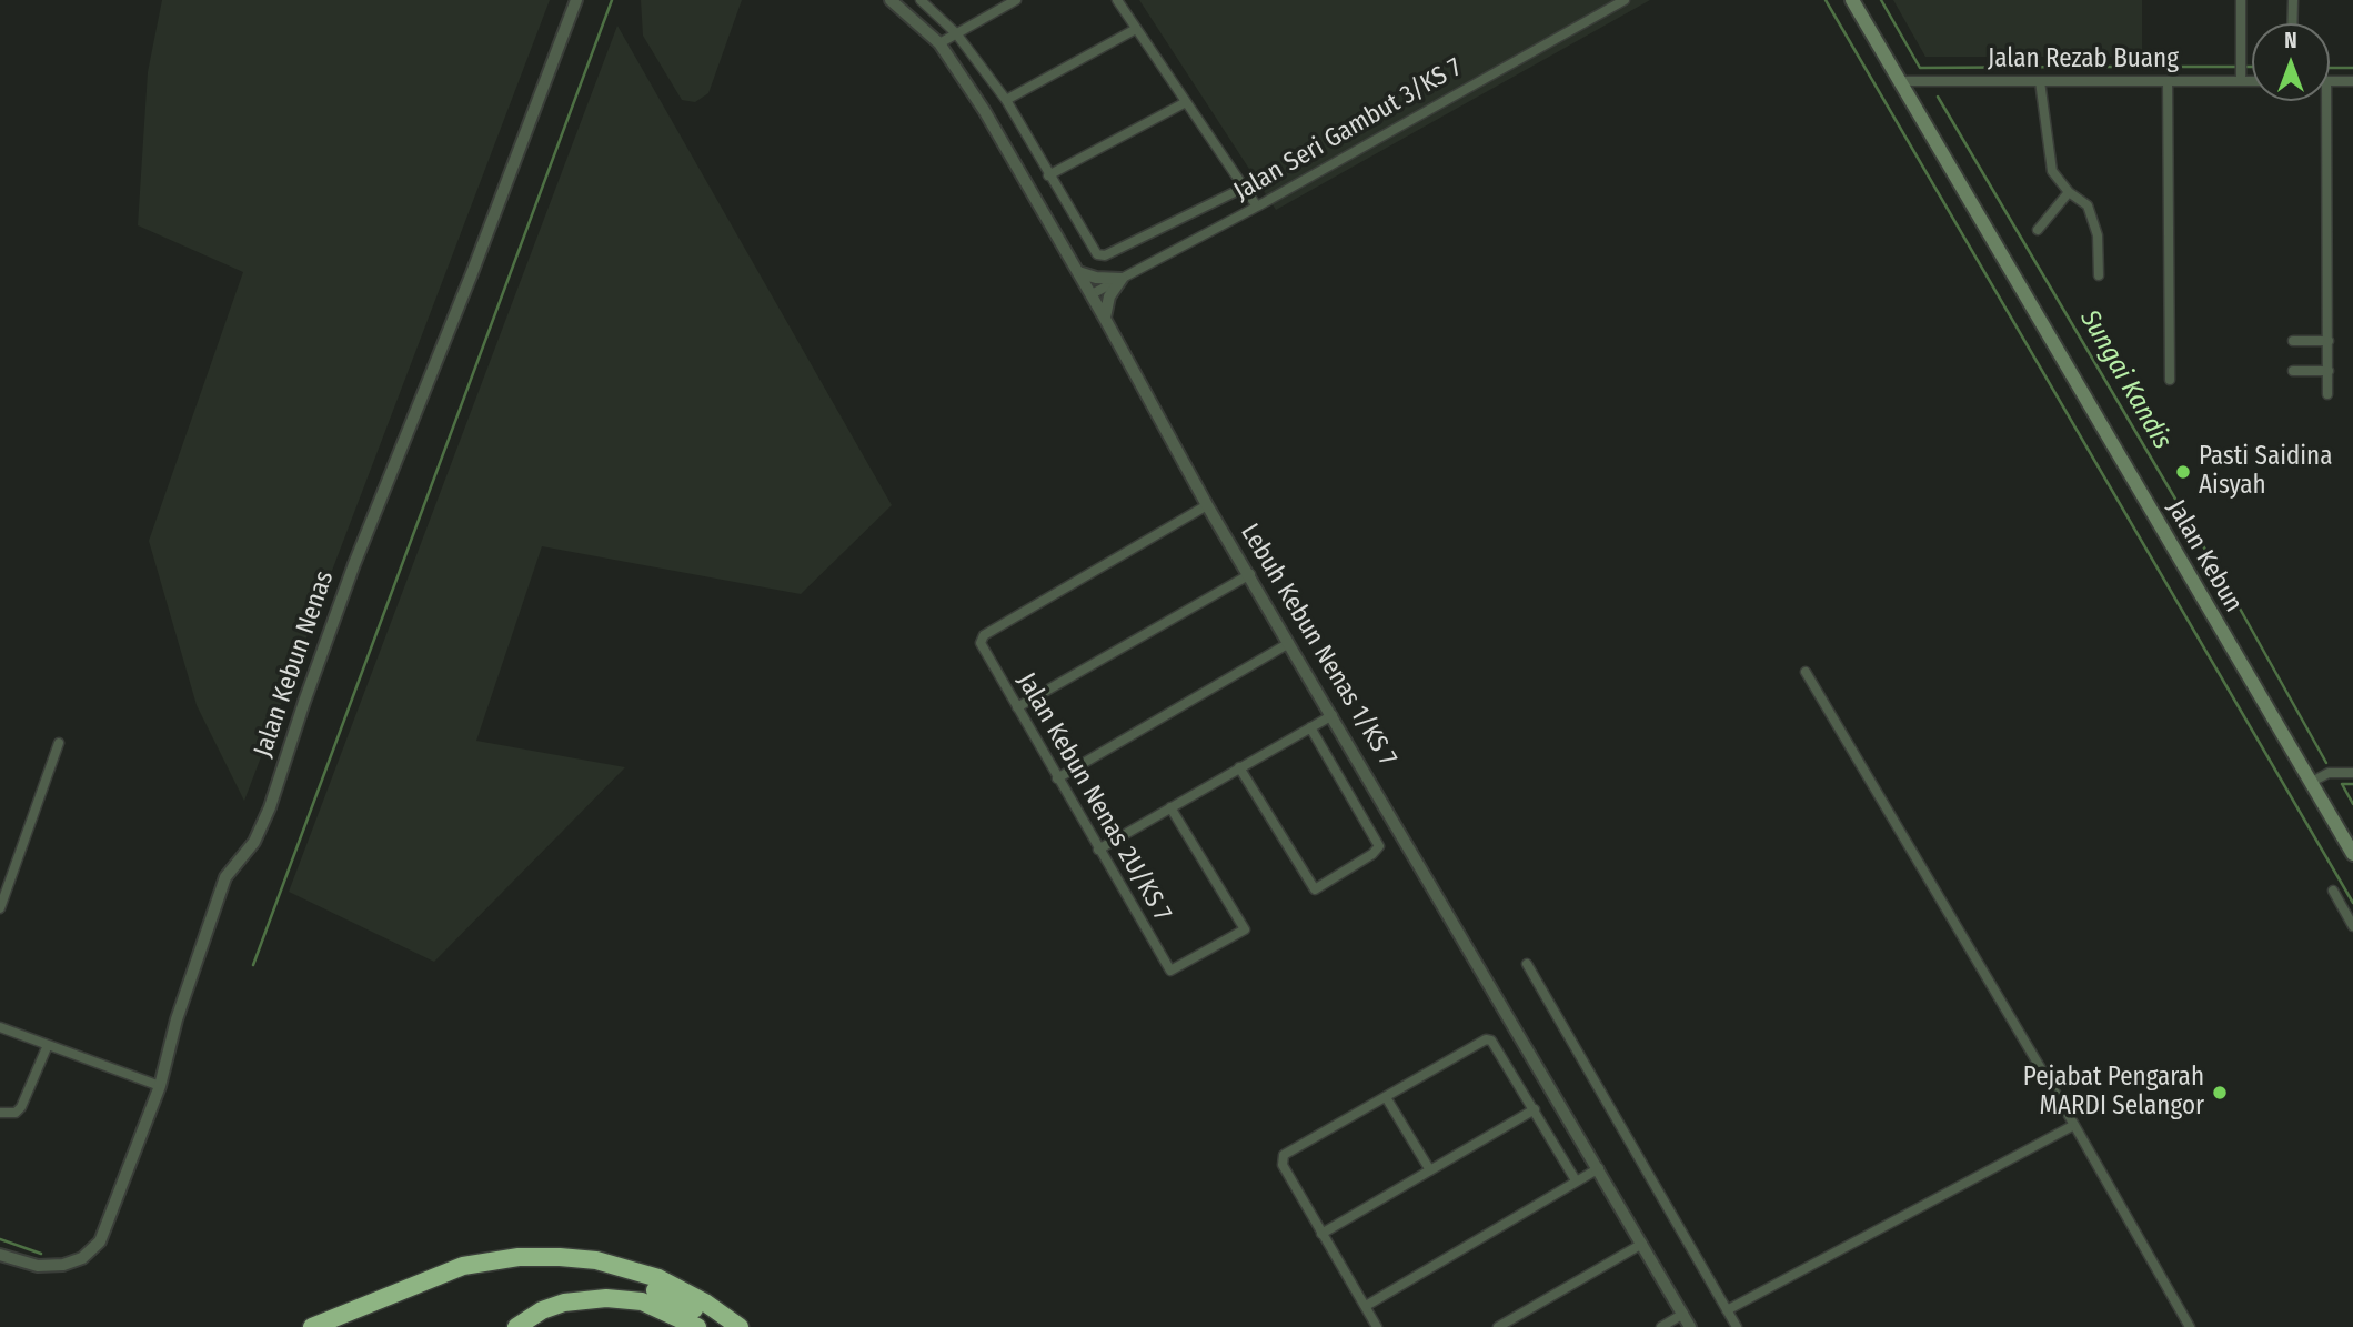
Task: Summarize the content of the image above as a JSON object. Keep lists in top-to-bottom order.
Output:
{
  "streets": {
    "main road": ["Jalan Kebun"],
    "street": [
      "Jalan Rezab Buang",
      "Jalan Seri Gambut 3/KS 7",
      "Lebuh Kebun Nenas 1/KS 7",
      "Jalan Kebun Nenas",
      "Jalan Kebun Nenas 2U/KS 7"
    ]
  },
  "crossings": [
    ["Jalan Rezab Buang", "Jalan Kebun"],
    ["Jalan Seri Gambut 3/KS 7", "Lebuh Kebun Nenas 1/KS 7"],
    ["Lebuh Kebun Nenas 1/KS 7", "Jalan Kebun Nenas 2U/KS 7"]
  ],
  "water": ["Sungai Kandis"],
  "places": ["Pasti Saidina Aisyah", "Pejabat Pengarah MARDI Selangor"],
  "north": "top"
}
